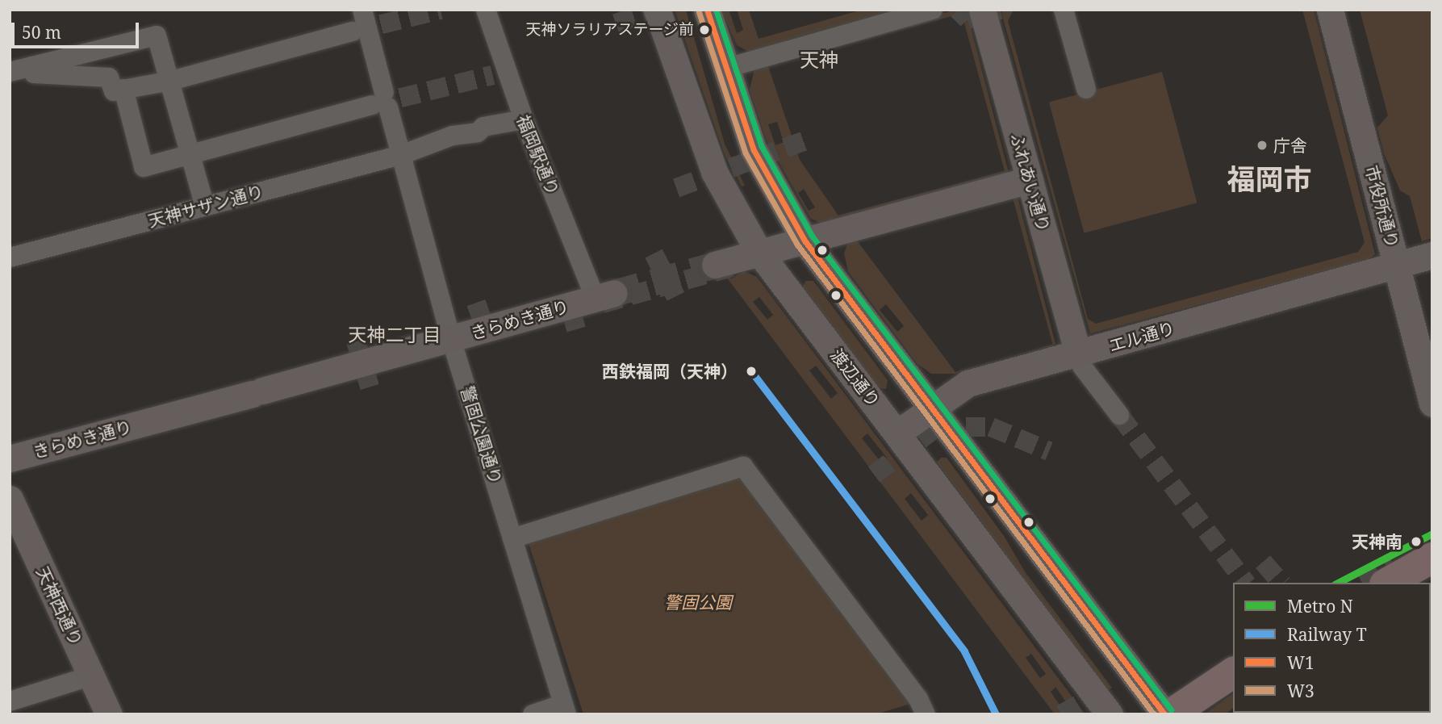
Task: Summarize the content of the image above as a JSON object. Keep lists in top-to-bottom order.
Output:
{
  "streets": {
    "street": [
      "福岡駅通り",
      "ふれあい通り",
      "天神サザン通り",
      "市役所通り",
      "きらめき通り",
      "エル通り",
      "渡辺通り",
      "警固公園通り",
      "天神西通り"
    ]
  },
  "crossings": [
    ["福岡駅通り", "天神サザン通り"],
    ["福岡駅通り", "きらめき通り"],
    ["ふれあい通り", "エル通り"],
    ["天神サザン通り", "警固公園通り"],
    ["市役所通り", "エル通り"],
    ["きらめき通り", "警固公園通り"],
    ["エル通り", "渡辺通り"]
  ],
  "districts": ["天神", "福岡市", "天神二丁目"],
  "parks": ["警固公園"],
  "places": [
    "天神ソラリアステージ前",
    "庁舎",
    "西鉄福岡（天神）",
    "天神南"
  ],
  "lines": [
    "transit line W1",
    "transit line W3",
    "rail line T",
    "metro line N"
  ],
  "legend": [
    "Metro N",
    "Railway T",
    "W1",
    "W3"
  ],
  "scale_bar": "50 m"
}
